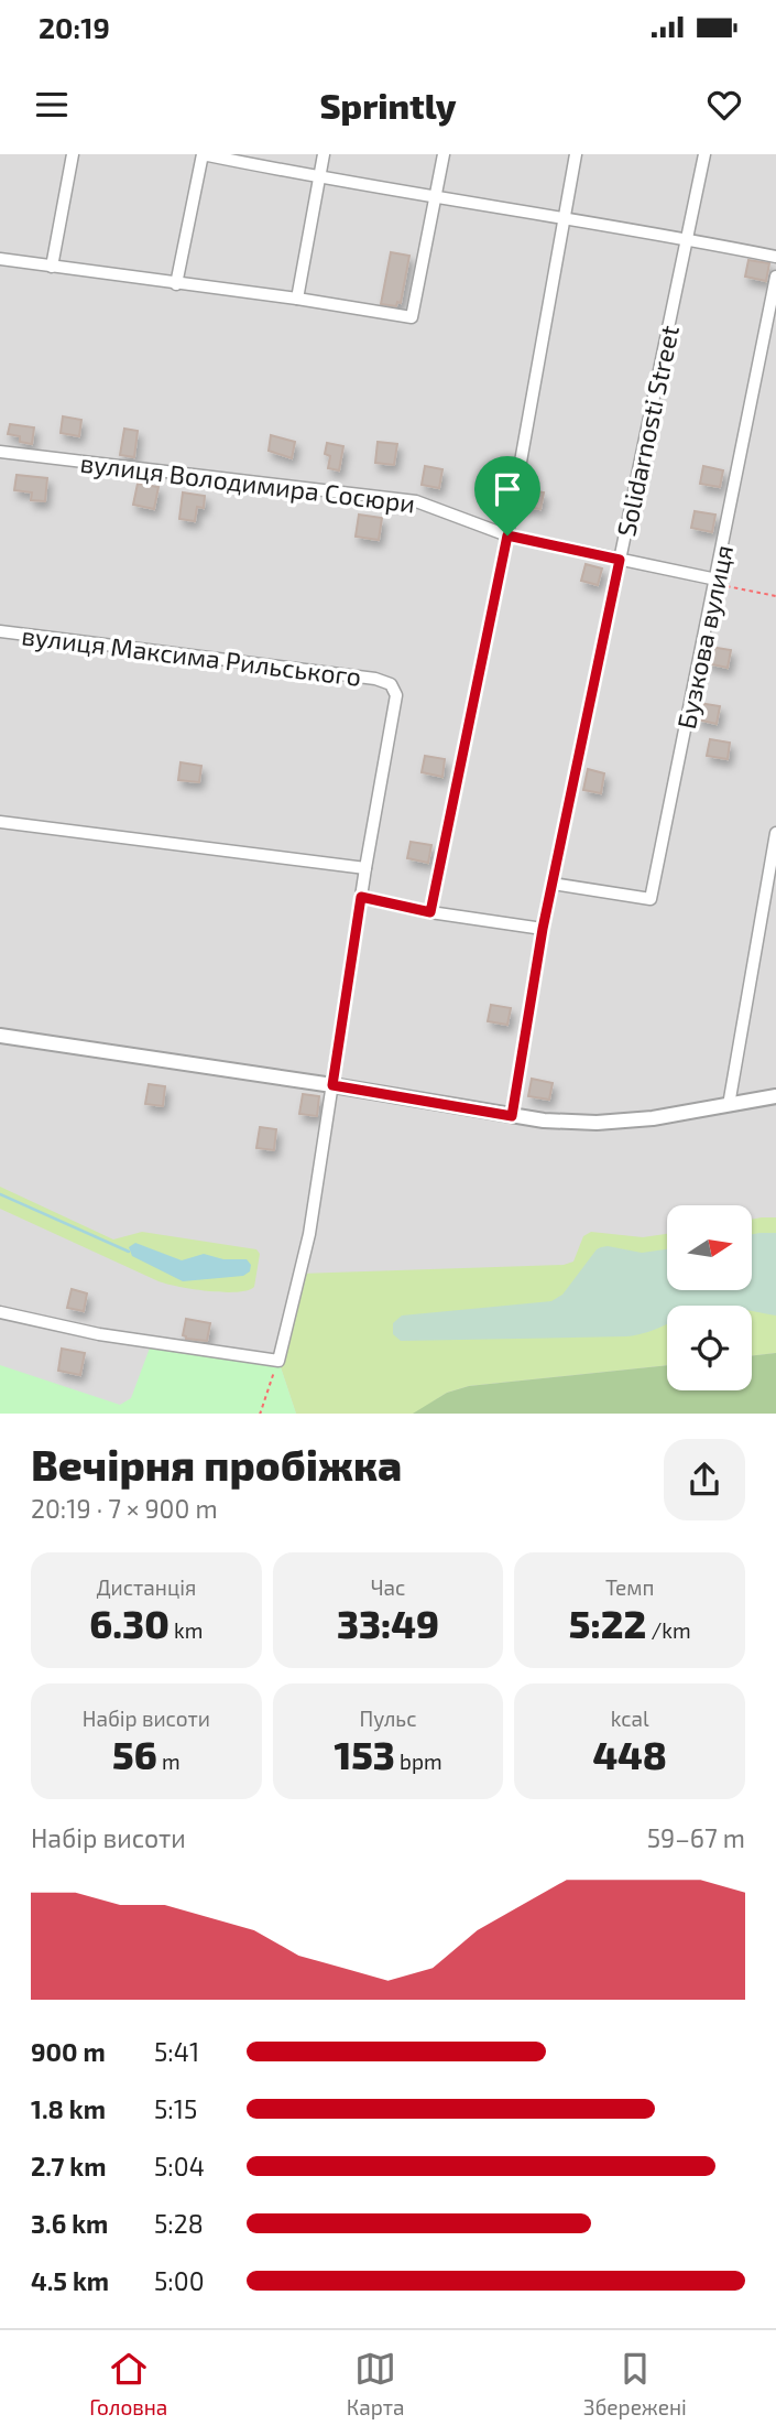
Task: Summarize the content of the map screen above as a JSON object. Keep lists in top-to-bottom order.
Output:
{
  "streets": {
    "street": [
      "Solidarnosti Street",
      "вулиця Володимира Сосюри",
      "Бузкова вулиця",
      "вулиця Максима Рильського"
    ]
  },
  "crossings": [
    ["Solidarnosti Street", "вулиця Володимира Сосюри"],
    ["Solidarnosti Street", "Бузкова вулиця"],
    ["вулиця Володимира Сосюри", "Бузкова вулиця"]
  ],
  "north": "right",
  "page": {
    "status": "20:19",
    "header": "Sprintly",
    "heading": ["Вечірня пробіжка", "20:19 · 7 × 900 m"],
    "stats": [
      ["Дистанція", "6.30 km"],
      ["Час", "33:49"],
      ["Темп", "5:22 /km"],
      ["Набір висоти", "56 m"],
      ["Пульс", "153 bpm"],
      ["kcal", "448"]
    ],
    "chart": ["Набір висоти", "59–67 m"],
    "list": [
      {
        "name": "900 m",
        "note": "5:41"
      },
      {
        "name": "1.8 km",
        "note": "5:15"
      },
      {
        "name": "2.7 km",
        "note": "5:04"
      },
      {
        "name": "3.6 km",
        "note": "5:28"
      },
      {
        "name": "4.5 km",
        "note": "5:00"
      }
    ],
    "tabs": ["Головна", "Карта", "Збережені"]
  }
}
